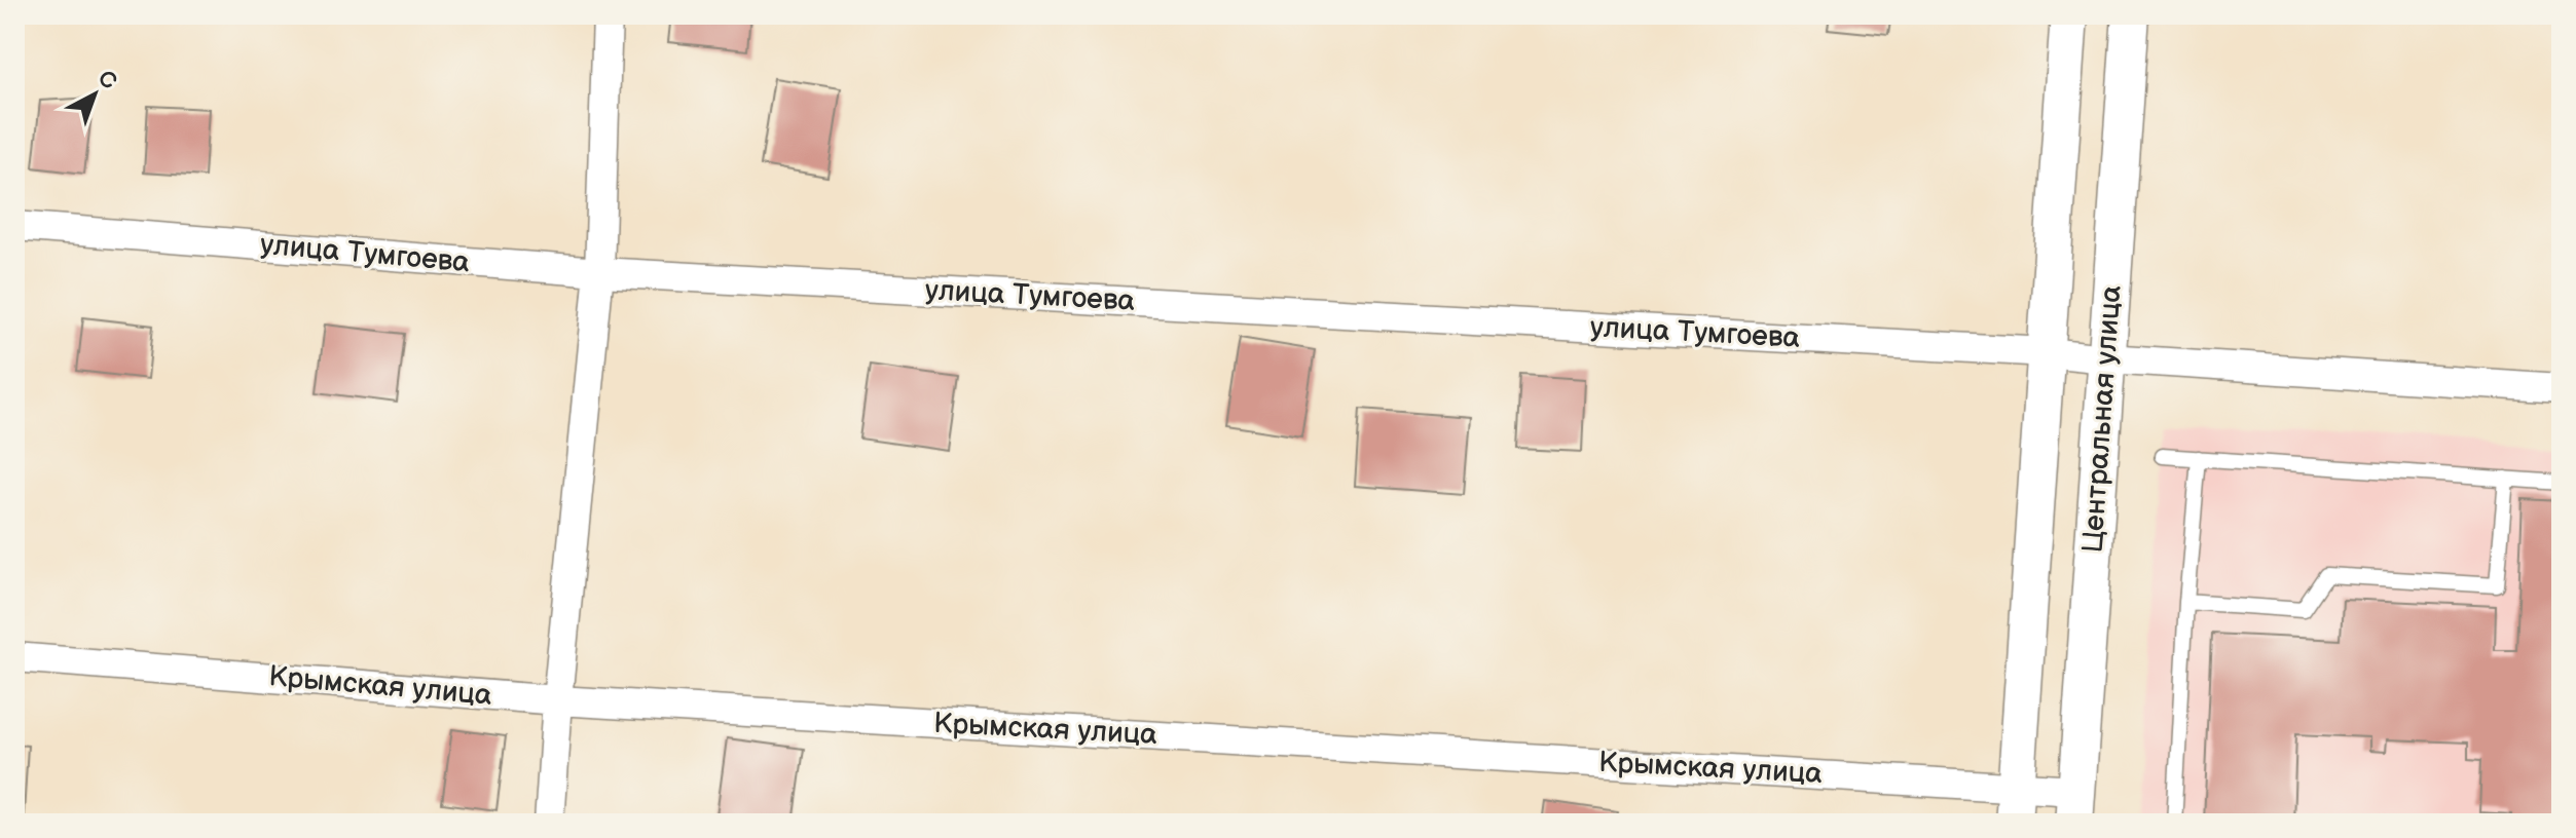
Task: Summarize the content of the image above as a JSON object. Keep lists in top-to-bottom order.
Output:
{
  "streets": {
    "street": ["улица Тумгоева", "Центральная улица", "Крымская улица"]
  },
  "crossings": [
    ["улица Тумгоева", "Центральная улица"],
    ["Центральная улица", "Крымская улица"]
  ],
  "north": "top right"
}
